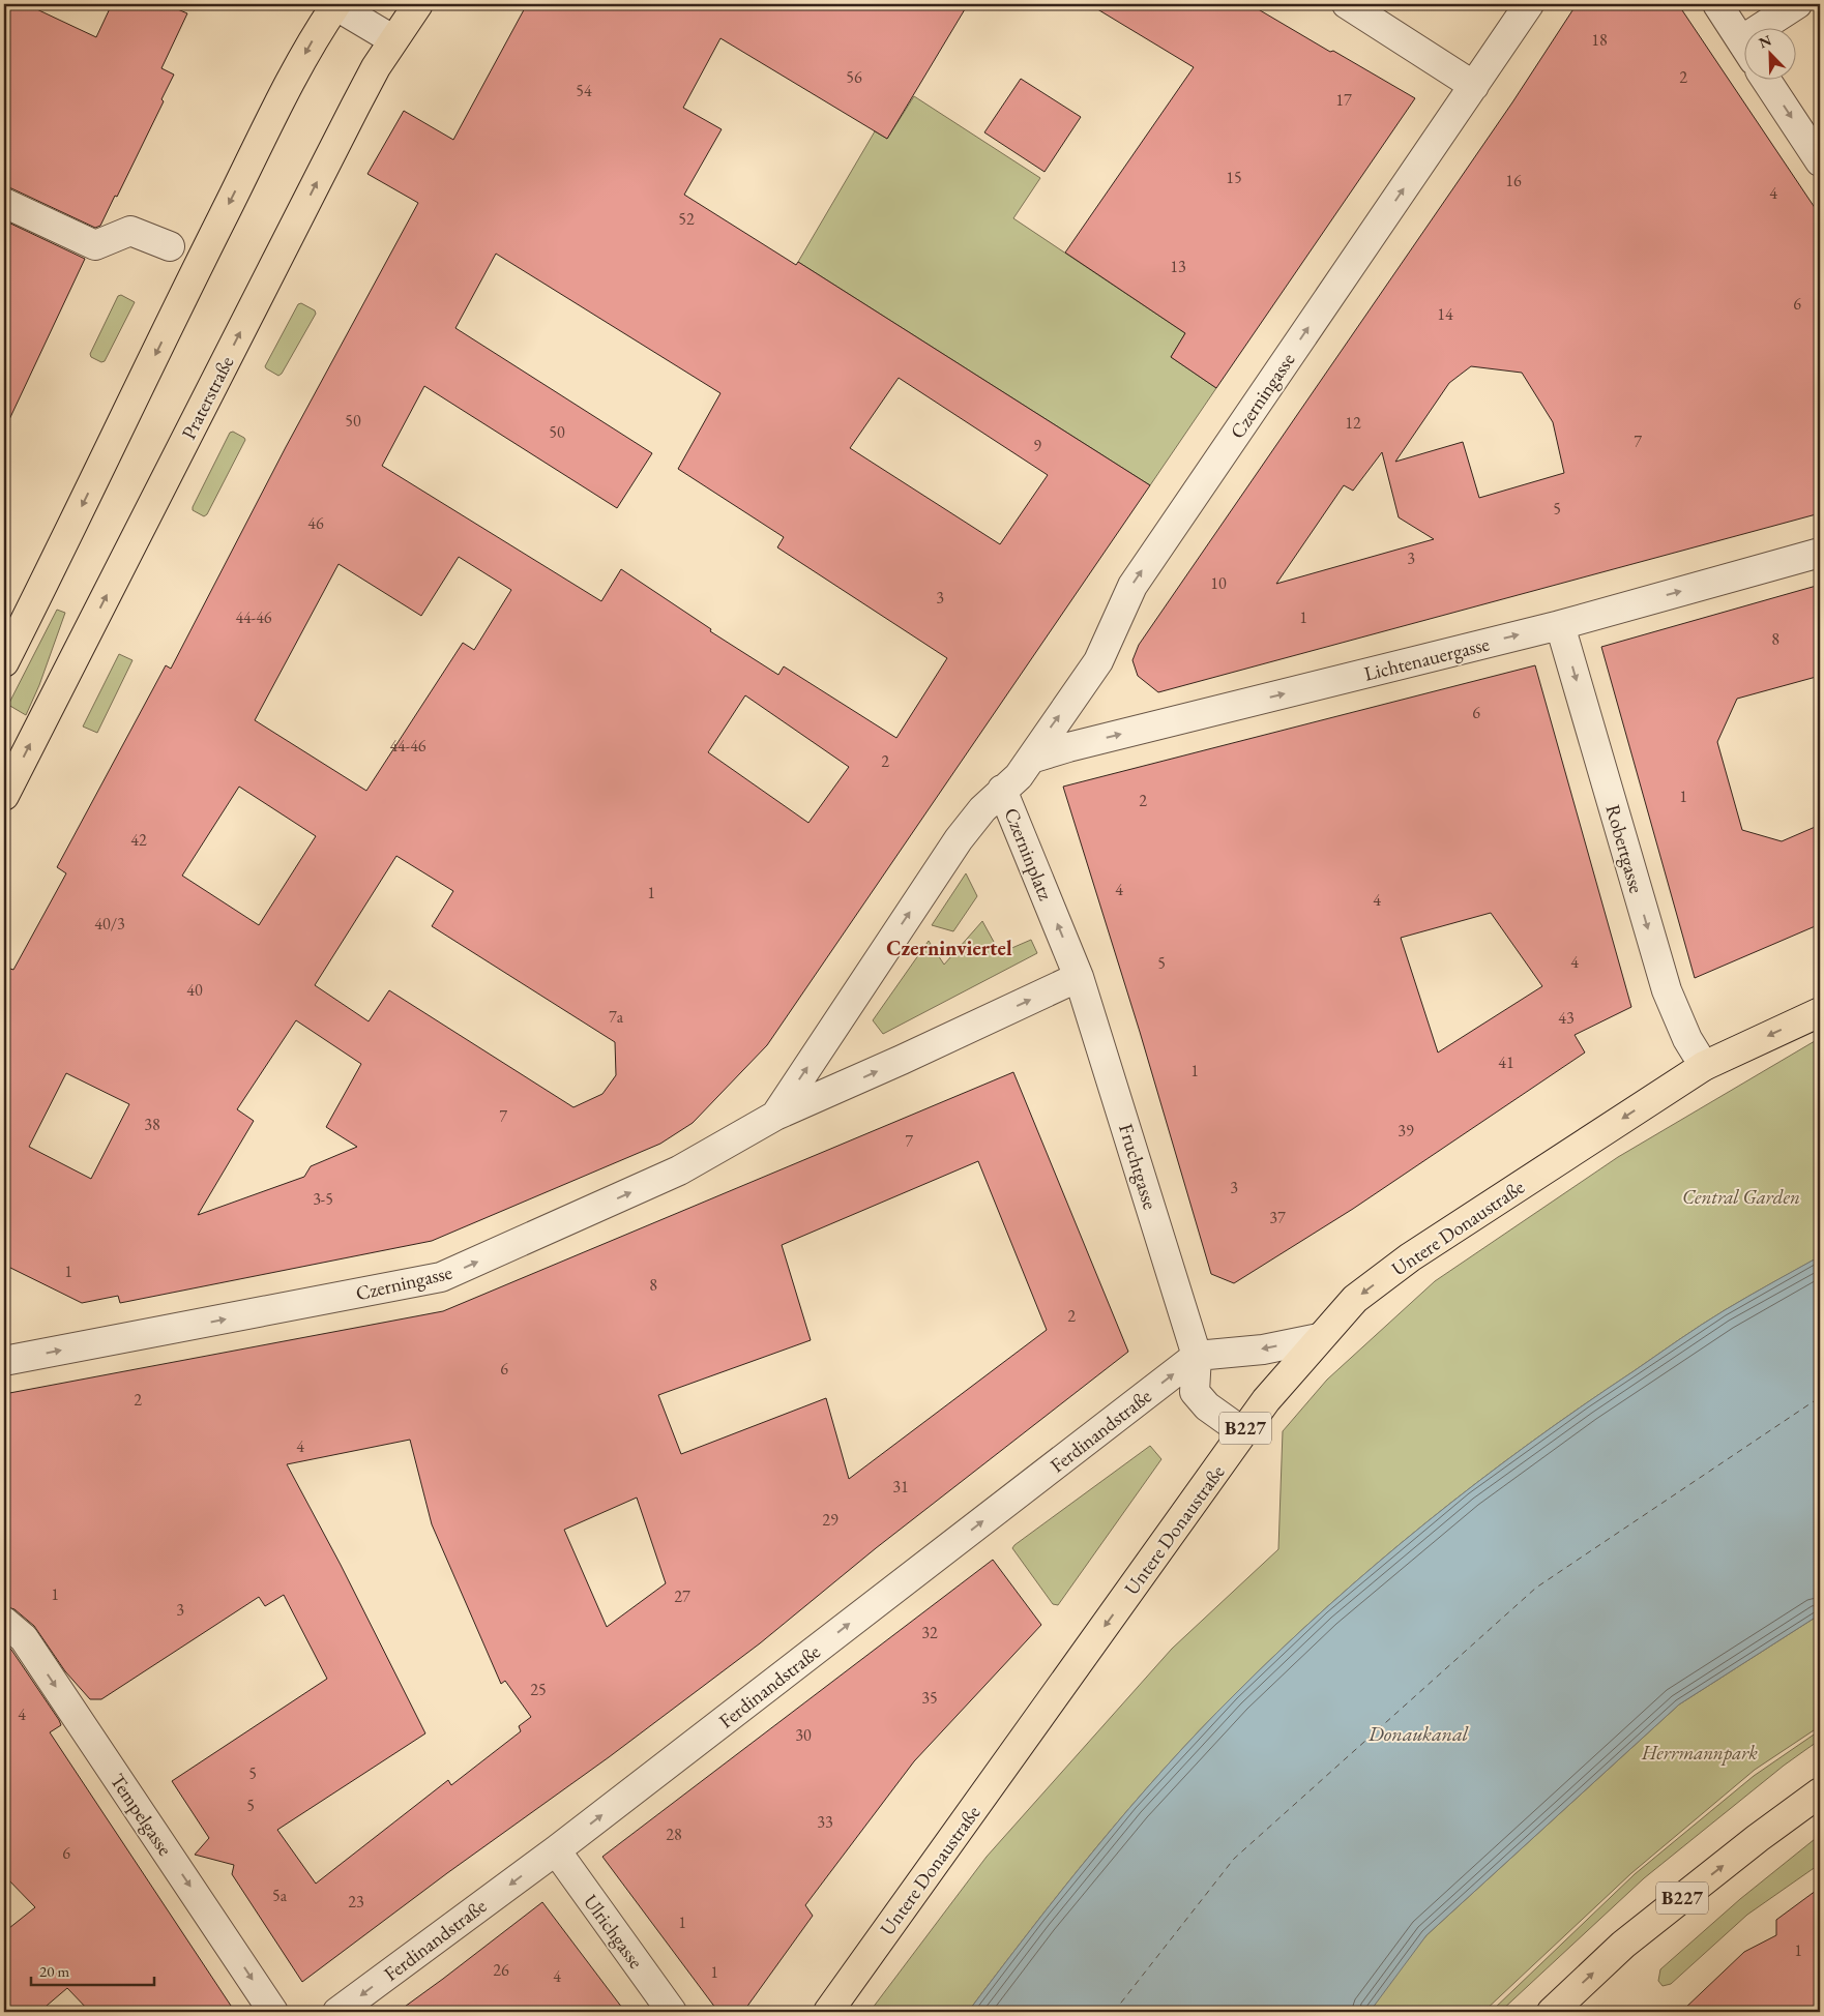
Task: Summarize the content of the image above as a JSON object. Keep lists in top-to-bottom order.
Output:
{
  "streets": {
    "main road": ["Praterstraße", "Untere Donaustraße", "B227"],
    "street": [
      "Czerningasse",
      "Lichtenauergasse",
      "Robertgasse",
      "Czerninplatz",
      "Fruchtgasse",
      "Ferdinandstraße",
      "Tempelgasse",
      "Ulrichgasse"
    ]
  },
  "crossings": [
    ["Czerningasse", "Lichtenauergasse"],
    ["Czerningasse", "Czerninplatz"],
    ["Lichtenauergasse", "Robertgasse"],
    ["Robertgasse", "Untere Donaustraße"],
    ["Czerninplatz", "Fruchtgasse"],
    ["Fruchtgasse", "Untere Donaustraße"],
    ["Fruchtgasse", "Ferdinandstraße"],
    ["Ferdinandstraße", "Ulrichgasse"]
  ],
  "one_way": [
    "Czerningasse",
    "Lichtenauergasse",
    "Robertgasse",
    "Czerninplatz",
    "Untere Donaustraße",
    "Tempelgasse"
  ],
  "districts": ["Czerninviertel"],
  "water": ["Donaukanal"],
  "parks": ["Central Garden", "Herrmannpark"],
  "house_numbers": [
    "18",
    "56",
    "2",
    "54",
    "17",
    "15",
    "16",
    "4",
    "52",
    "13",
    "6",
    "14",
    "50",
    "12",
    "50",
    "7",
    "9",
    "5",
    "46",
    "3",
    "10",
    "3",
    "44-46",
    "1",
    "8",
    "6",
    "44-46",
    "2",
    "1",
    "2",
    "42",
    "4",
    "1",
    "4",
    "40/3",
    "4",
    "5",
    "40",
    "7a",
    "43",
    "41",
    "1",
    "7",
    "38",
    "39",
    "7",
    "3",
    "3-5",
    "37",
    "1",
    "8",
    "2",
    "6",
    "2",
    "4",
    "31",
    "29",
    "1",
    "27",
    "3",
    "32",
    "25",
    "35",
    "4",
    "30",
    "5",
    "5",
    "33",
    "28",
    "6",
    "5a",
    "23",
    "1",
    "1",
    "26",
    "1",
    "4"
  ],
  "scale_bar": "20 m",
  "north": "top left"
}
